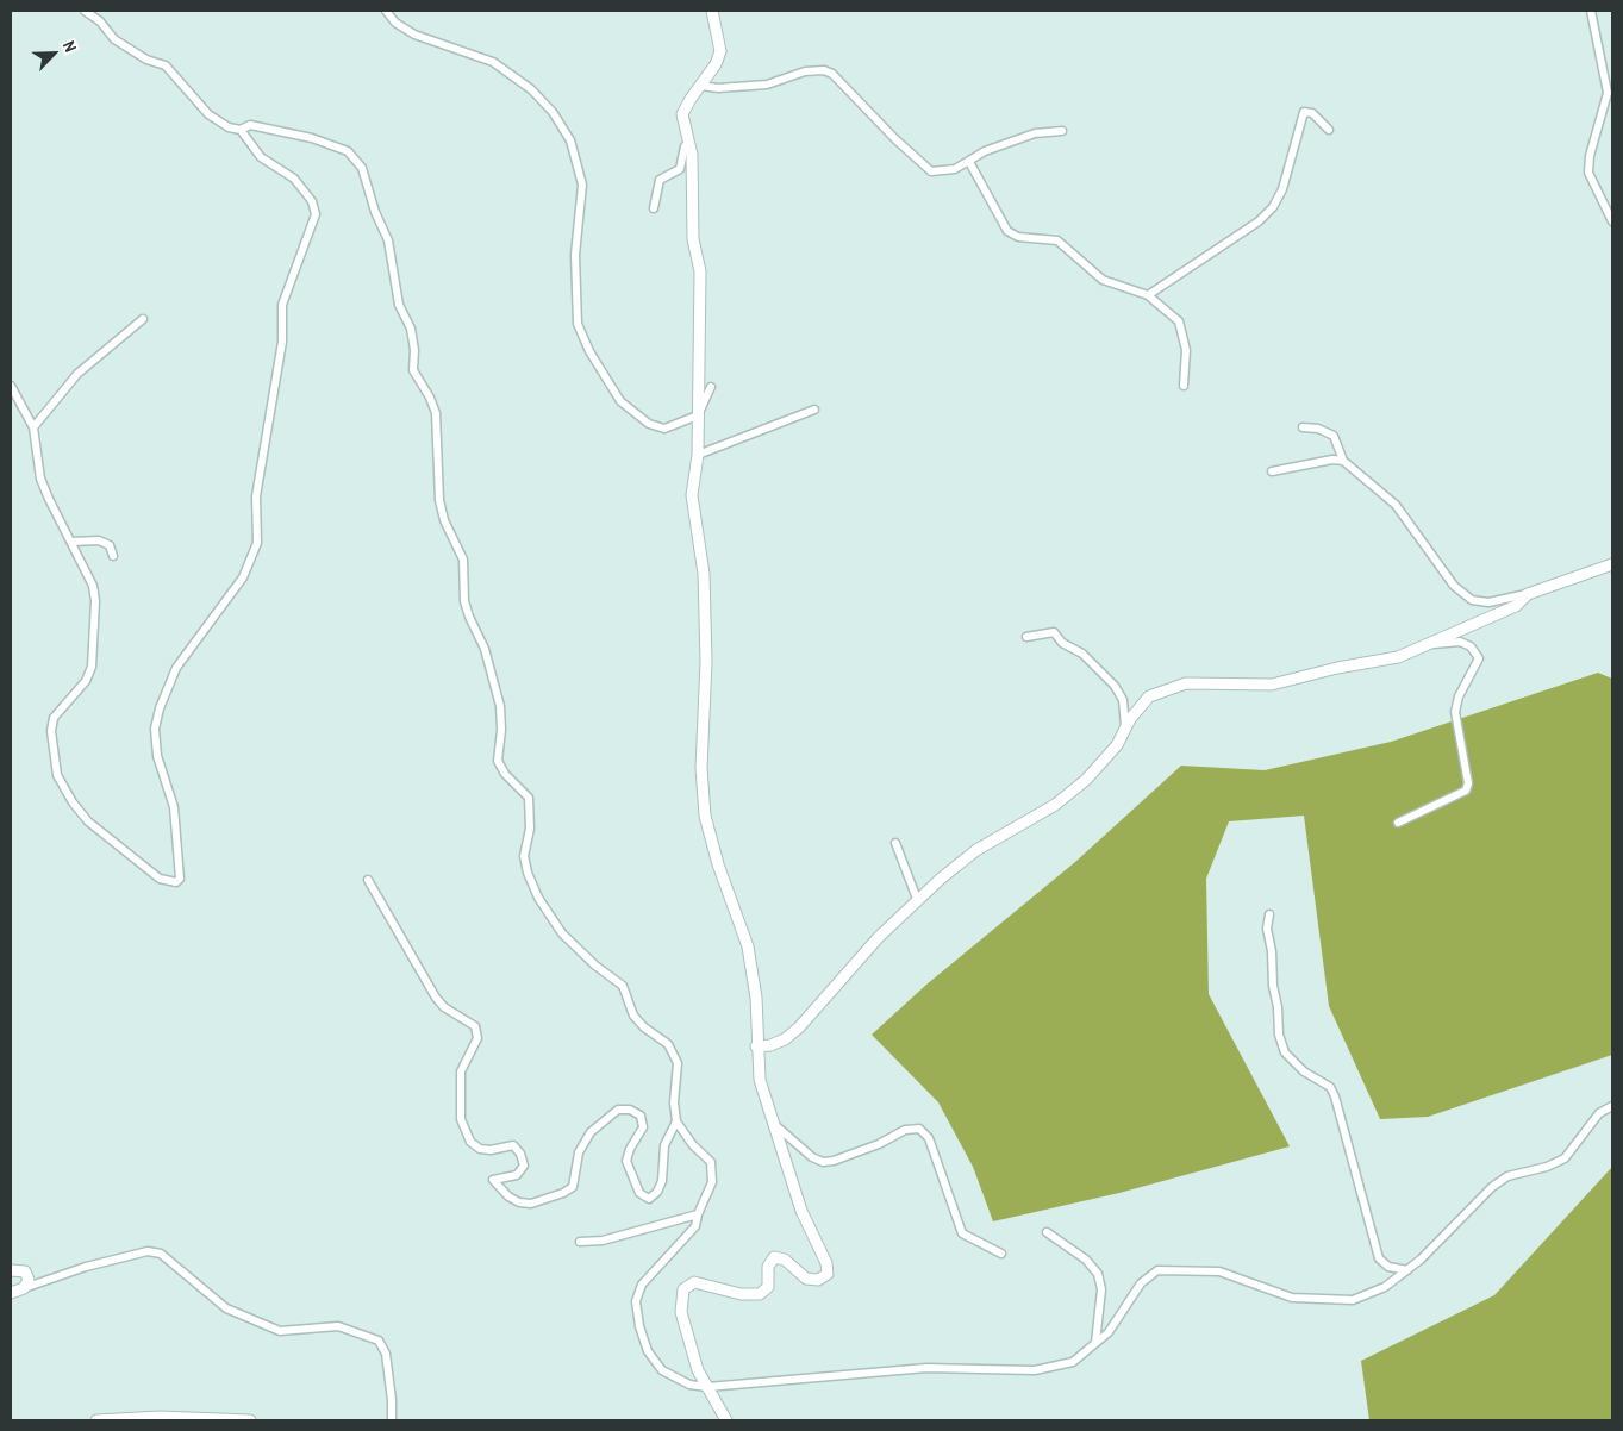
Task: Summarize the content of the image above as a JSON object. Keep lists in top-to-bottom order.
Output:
{
  "north": "top right"
}
